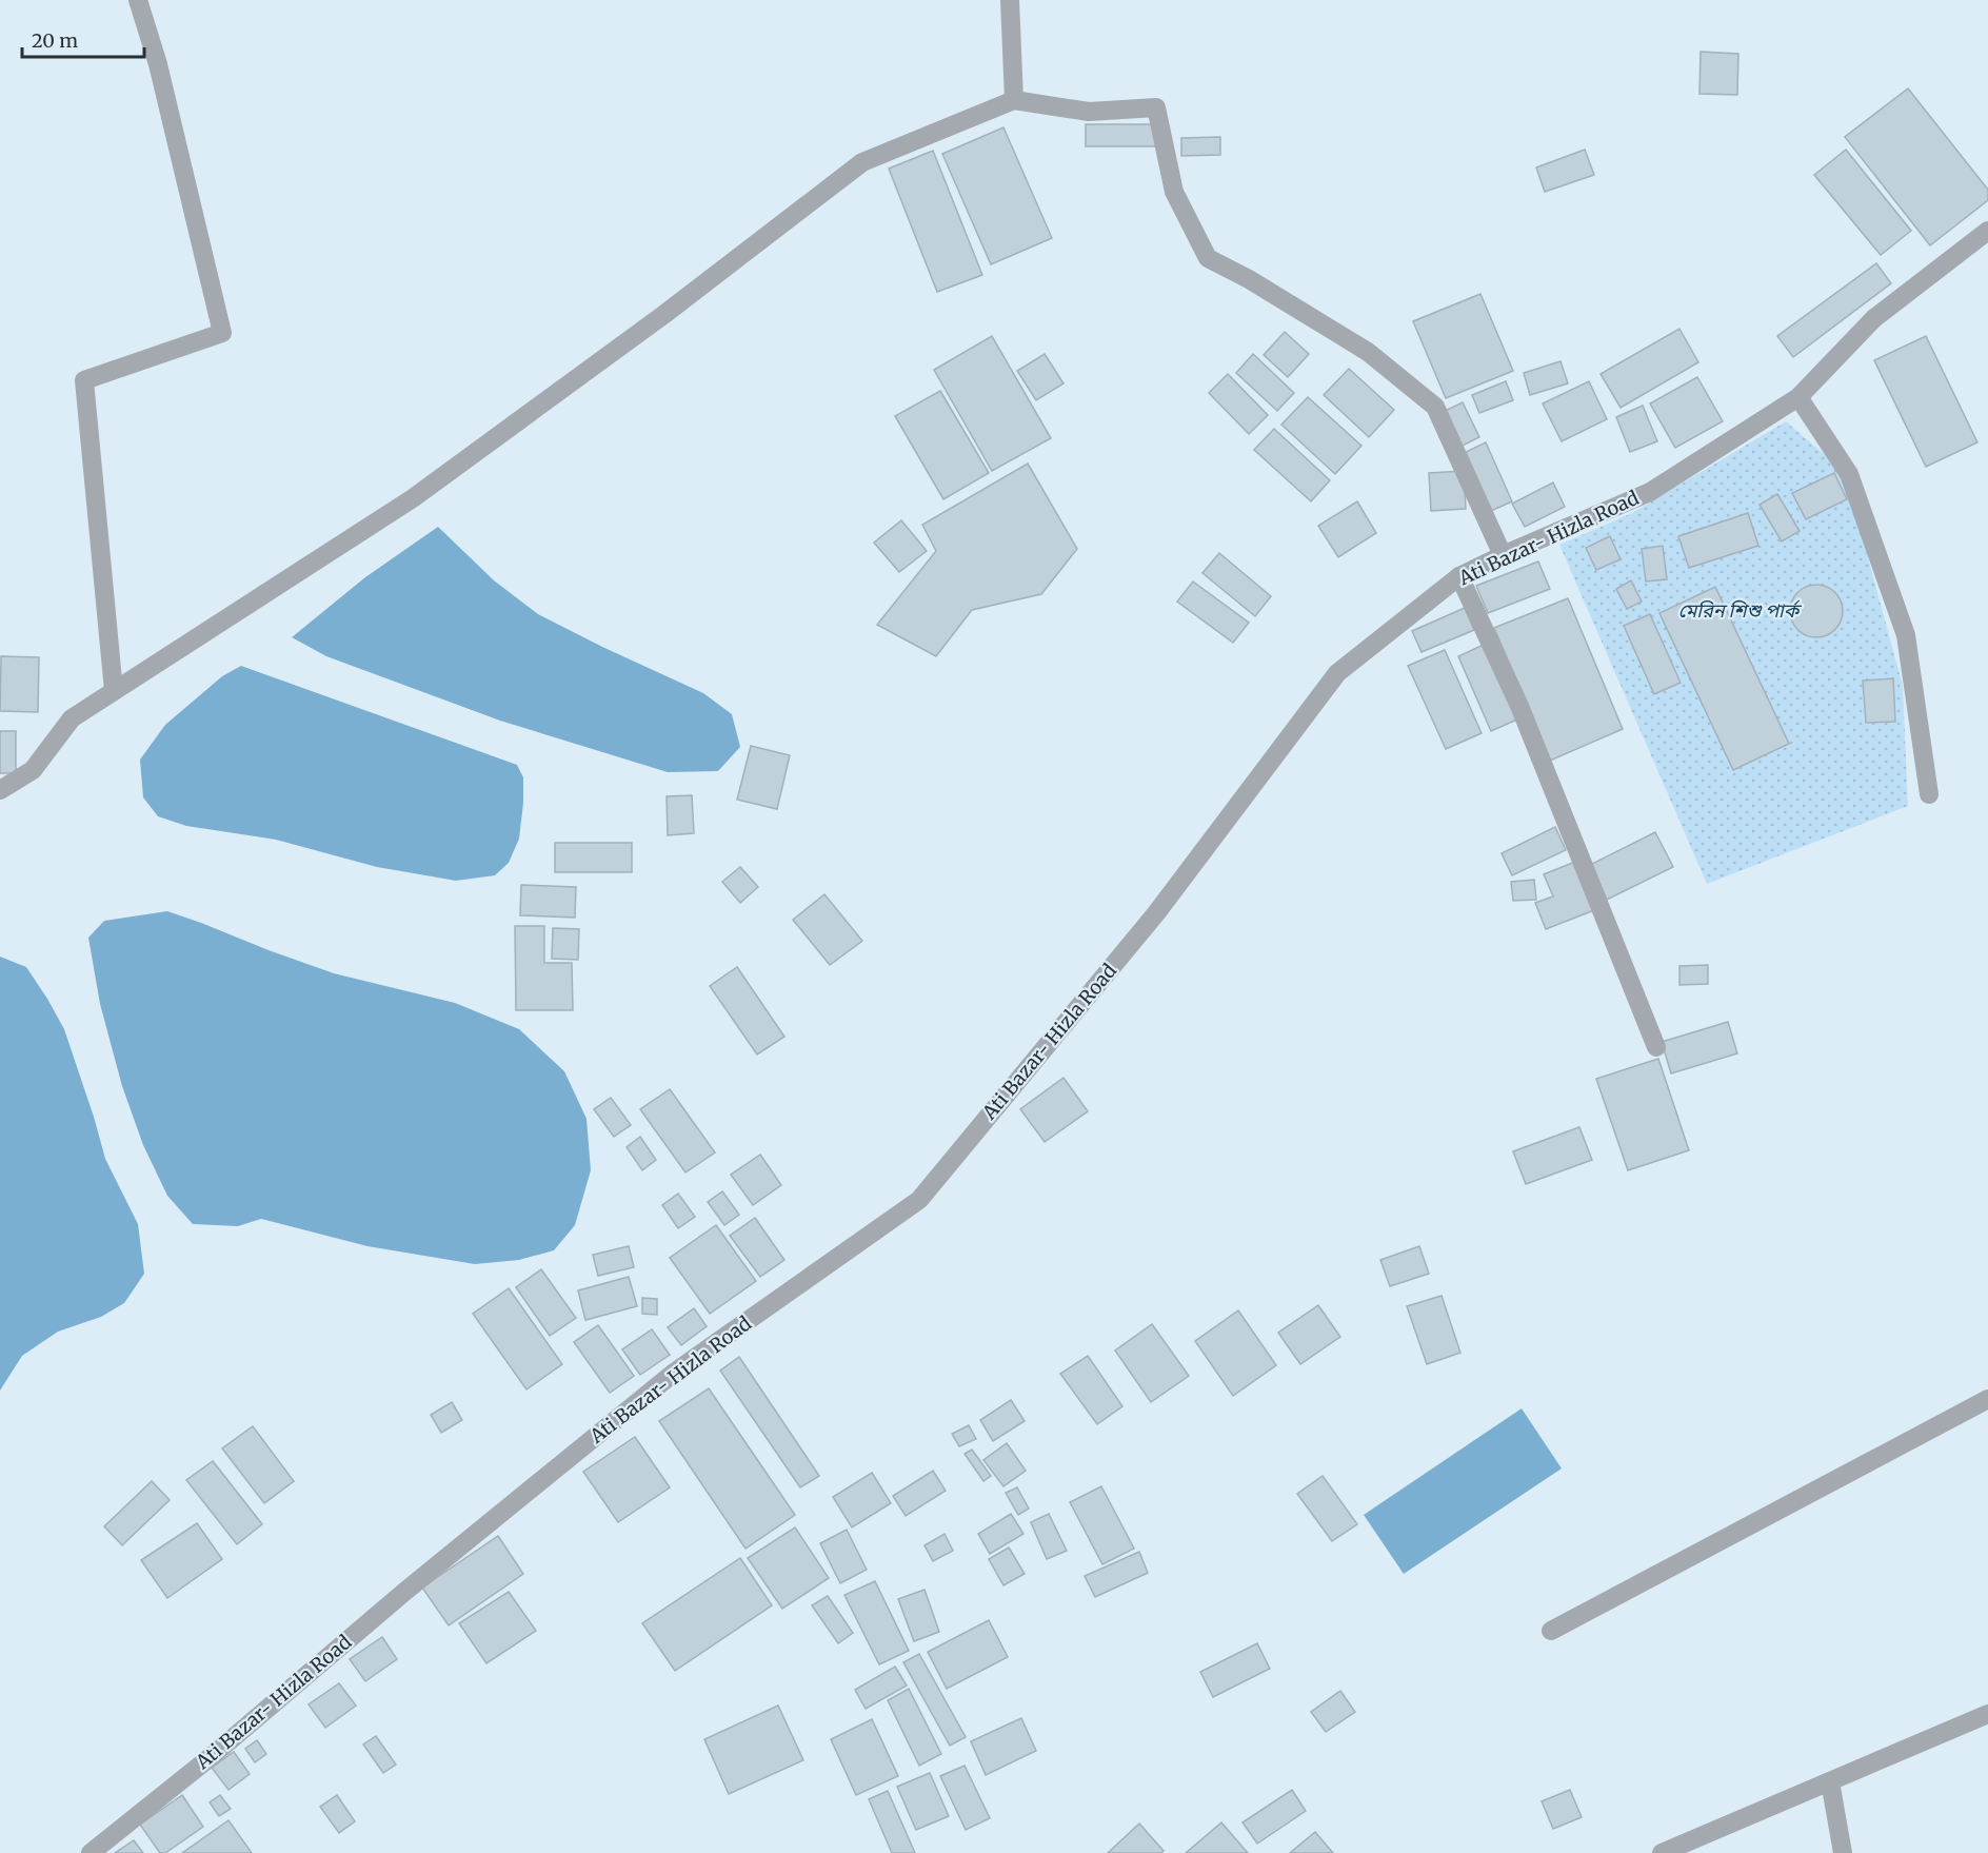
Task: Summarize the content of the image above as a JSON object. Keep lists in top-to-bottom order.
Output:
{
  "streets": {
    "street": ["Ati Bazar- Hizla Road"]
  },
  "parks": ["মেরিন শিশু পার্ক"],
  "scale_bar": "20 m"
}
